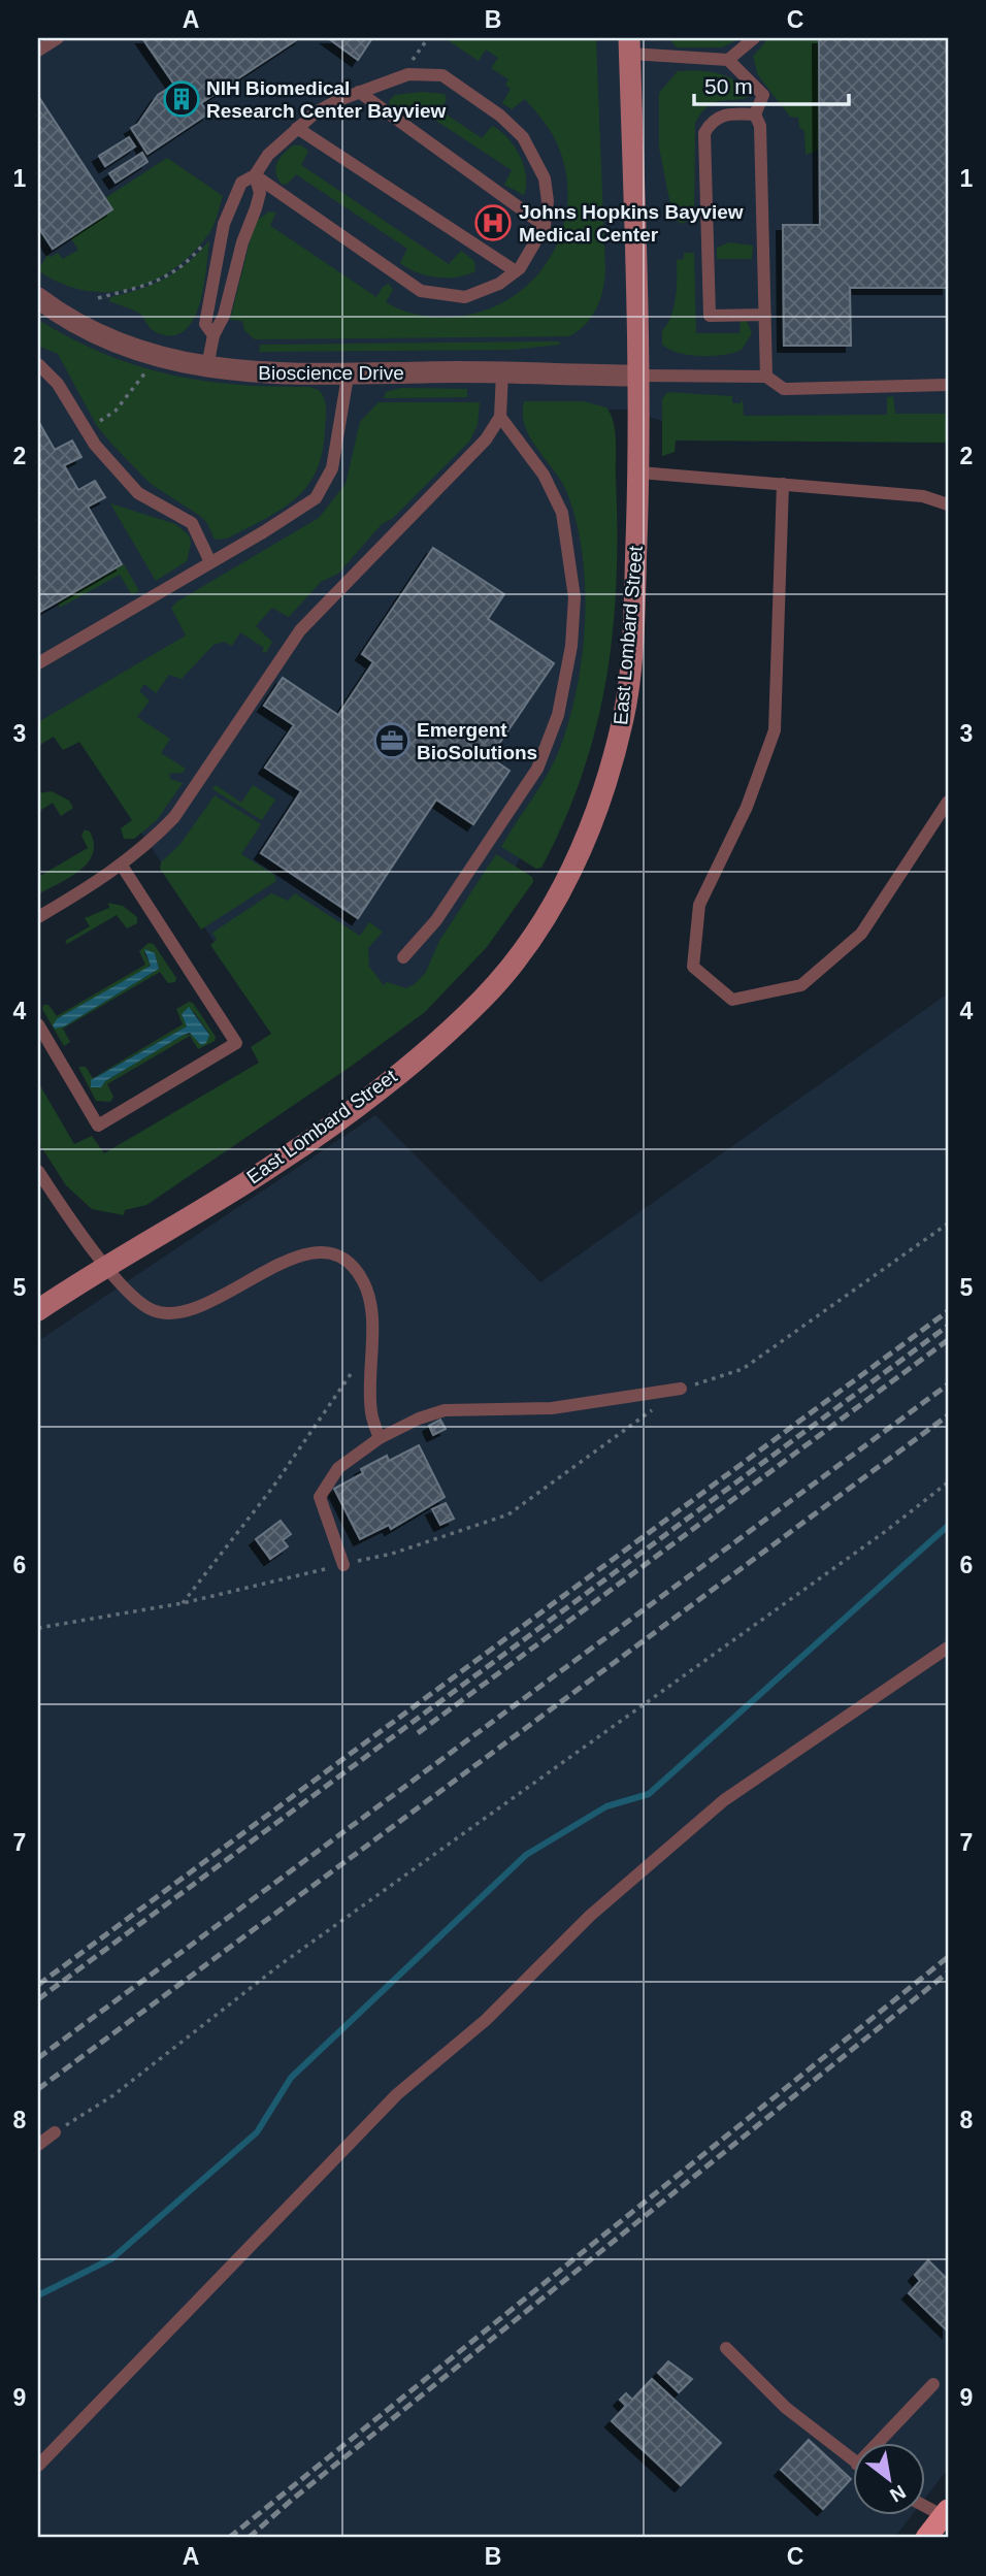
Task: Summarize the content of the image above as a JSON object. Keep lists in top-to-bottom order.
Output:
{
  "streets": {
    "main road": ["East Lombard Street"],
    "street": ["Bioscience Drive"]
  },
  "crossings": [
    ["Bioscience Drive", "East Lombard Street"]
  ],
  "places": {
    "building": ["NIH Biomedical Research Center Bayview"],
    "hospital": ["Johns Hopkins Bayview Medical Center"],
    "office": ["Emergent BioSolutions"]
  },
  "scale_bar": "50 m",
  "north": "bottom right",
  "grid": {
    "columns": ["A", "B", "C"],
    "rows": [
      "1",
      "2",
      "3",
      "4",
      "5",
      "6",
      "7",
      "8",
      "9"
    ]
  }
}
